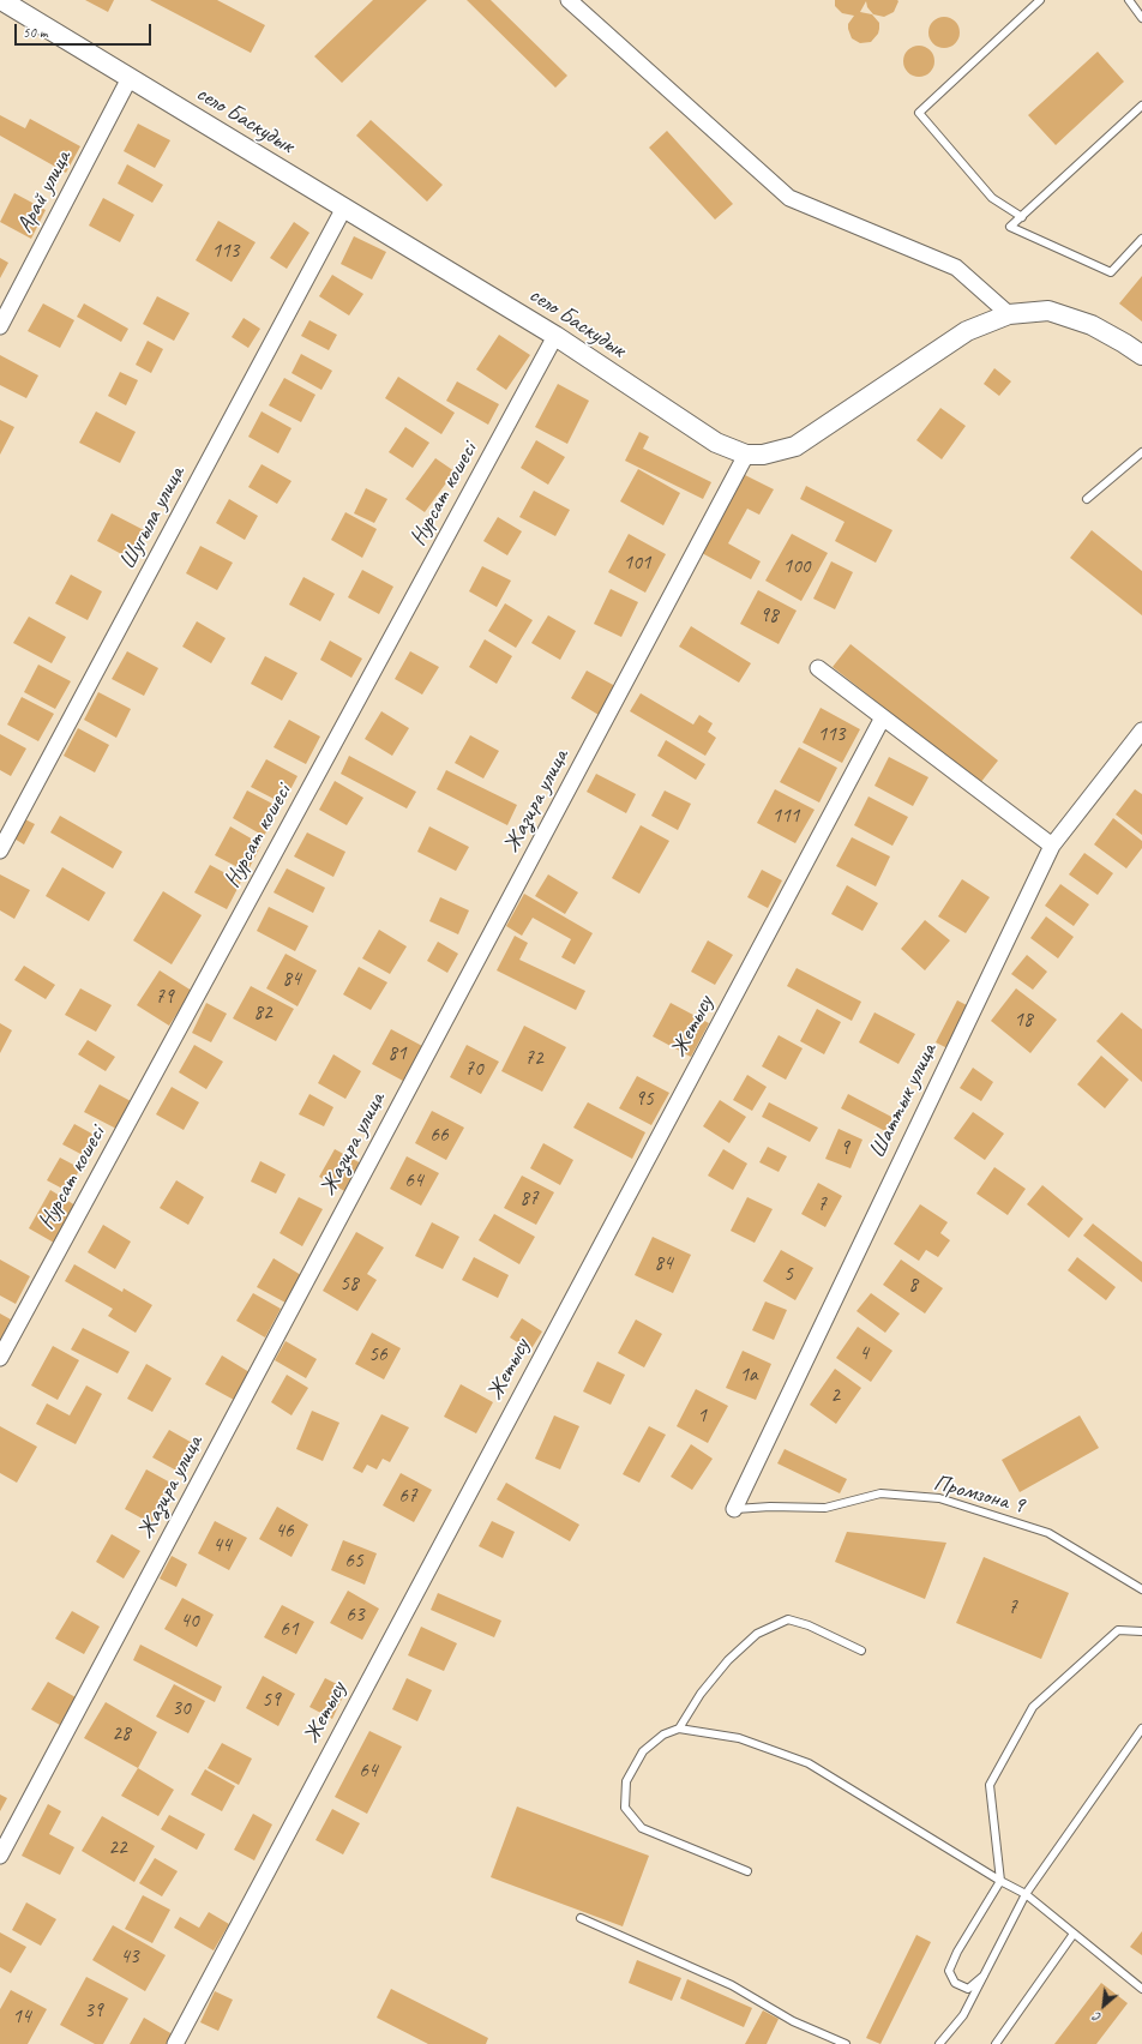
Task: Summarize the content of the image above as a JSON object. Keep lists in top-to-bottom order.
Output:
{
  "streets": {
    "street": [
      "село Баскудык",
      "Арай улица",
      "Нурсат кошесi",
      "Шугыла улица",
      "Жазира улица",
      "Жетысу",
      "Шаттык улица"
    ],
    "lane": ["Промзона 9"]
  },
  "crossings": [
    ["село Баскудык", "Арай улица"],
    ["село Баскудык", "Нурсат кошесi"],
    ["село Баскудык", "Шугыла улица"],
    ["село Баскудык", "Жазира улица"],
    ["Шаттык улица", "Промзона 9"]
  ],
  "house_numbers": [
    "113",
    "101",
    "100",
    "98",
    "113",
    "111",
    "84",
    "79",
    "82",
    "18",
    "81",
    "72",
    "70",
    "95",
    "66",
    "9",
    "64",
    "87",
    "7",
    "84",
    "5",
    "58",
    "8",
    "4",
    "56",
    "1а",
    "2",
    "1",
    "67",
    "46",
    "44",
    "65",
    "7",
    "63",
    "40",
    "61",
    "59",
    "30",
    "28",
    "64",
    "22",
    "43",
    "39",
    "14"
  ],
  "scale_bar": "50 m",
  "north": "bottom left"
}
